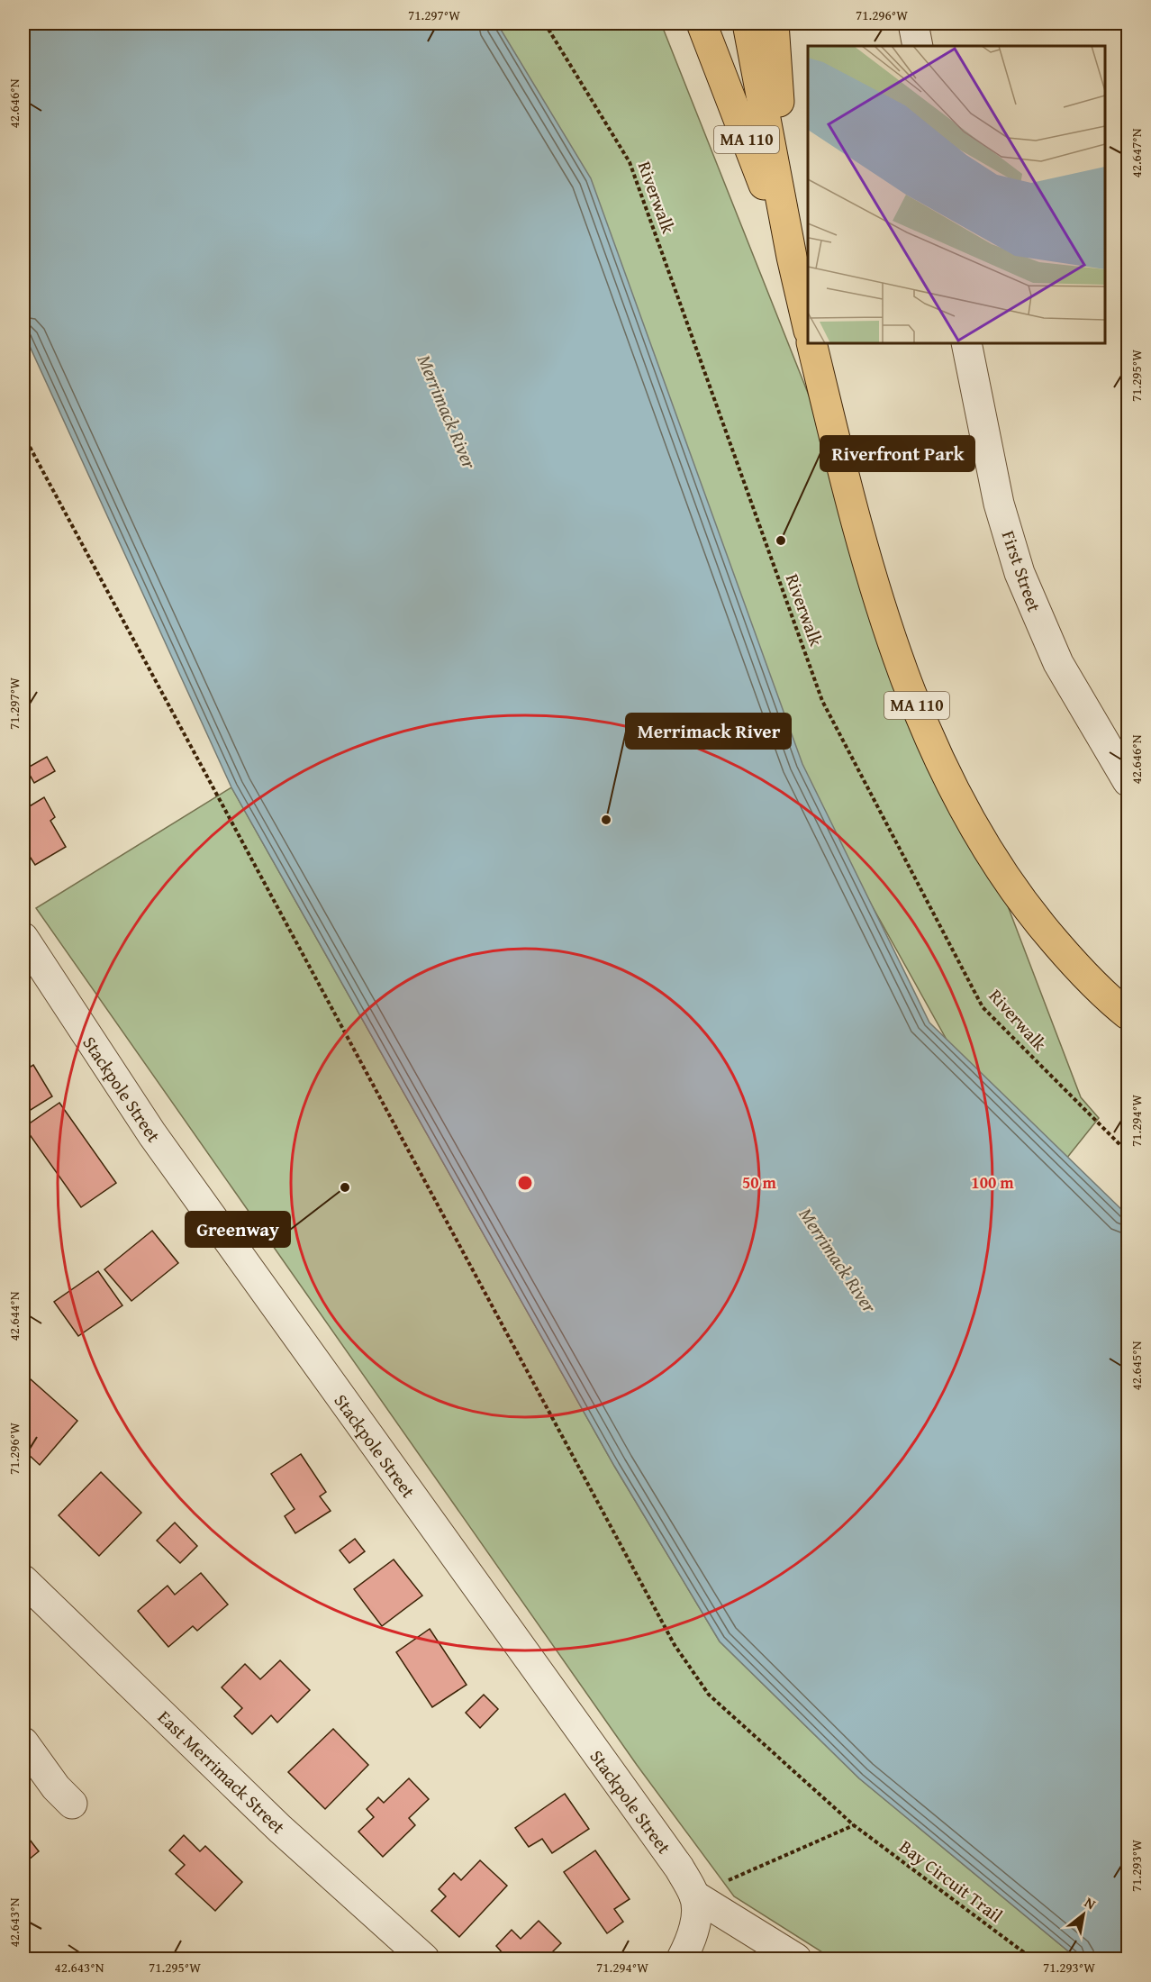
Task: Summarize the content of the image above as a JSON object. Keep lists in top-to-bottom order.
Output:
{
  "streets": {
    "main road": ["MA 110"],
    "street": ["First Street", "Stackpole Street", "East Merrimack Street"],
    "path": ["Riverwalk", "Bay Circuit Trail"]
  },
  "water": ["Merrimack River"],
  "places": ["Riverfront Park", "Merrimack River", "Greenway"],
  "north": "top right",
  "coordinates": [
    "71.297°W",
    "71.296°W",
    "42.646°N",
    "42.647°N",
    "71.295°W",
    "71.294°W",
    "42.644°N",
    "42.645°N",
    "71.293°W",
    "42.643°N"
  ],
  "rings": ["50 m", "100 m"]
}
